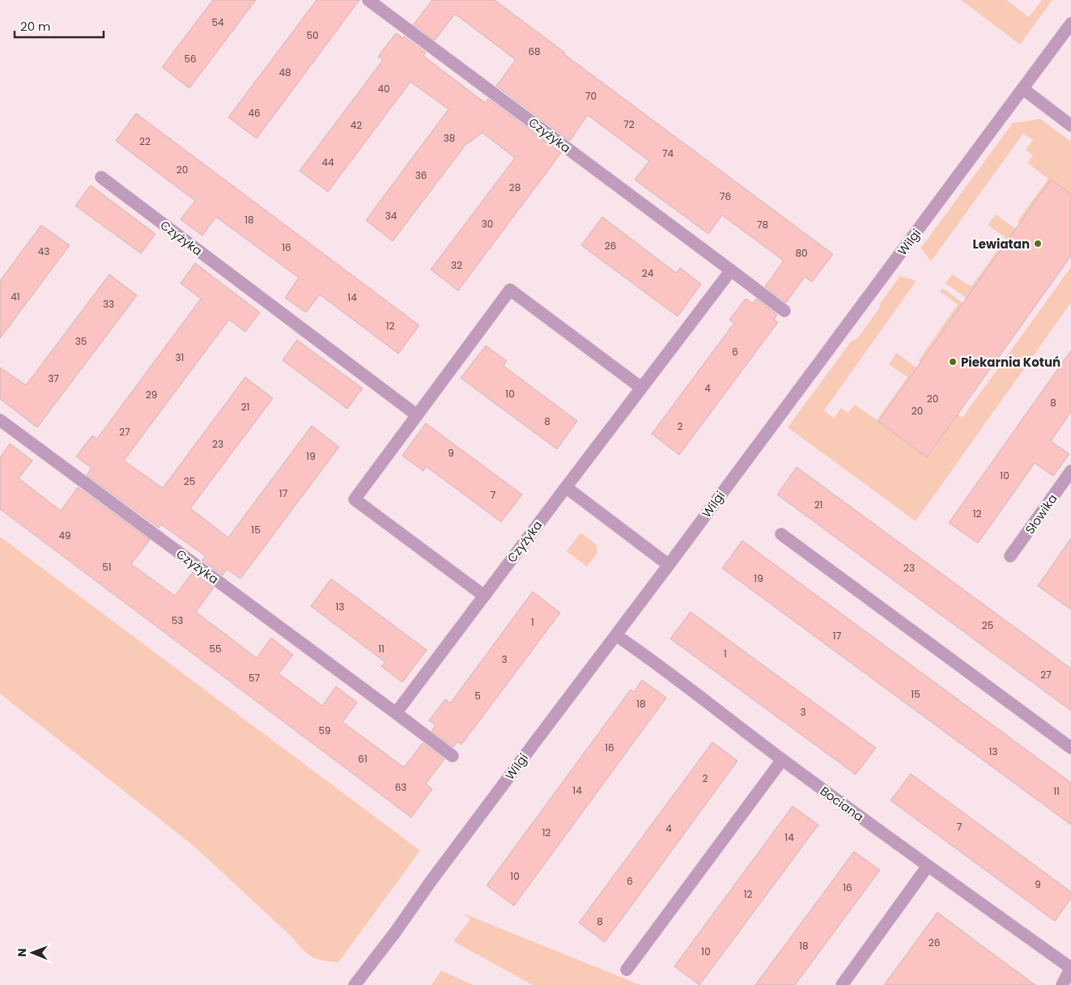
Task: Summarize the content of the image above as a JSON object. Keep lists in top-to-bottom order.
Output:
{
  "streets": {
    "street": [
      "Czyżyka",
      "Wilgi",
      "Słowika",
      "Bociana"
    ]
  },
  "crossings": [
    ["Wilgi", "Bociana"]
  ],
  "places": ["Lewiatan", "Piekarnia Kotuń"],
  "house_numbers": [
    "54",
    "50",
    "68",
    "56",
    "48",
    "40",
    "70",
    "46",
    "72",
    "42",
    "38",
    "22",
    "74",
    "44",
    "20",
    "36",
    "28",
    "76",
    "34",
    "18",
    "30",
    "78",
    "26",
    "16",
    "43",
    "80",
    "32",
    "24",
    "41",
    "14",
    "33",
    "12",
    "35",
    "6",
    "31",
    "37",
    "4",
    "10",
    "29",
    "20",
    "8",
    "21",
    "20",
    "8",
    "2",
    "27",
    "23",
    "9",
    "19",
    "10",
    "25",
    "17",
    "7",
    "21",
    "12",
    "15",
    "49",
    "51",
    "23",
    "19",
    "13",
    "53",
    "1",
    "25",
    "17",
    "55",
    "11",
    "1",
    "3",
    "27",
    "57",
    "15",
    "5",
    "18",
    "3",
    "59",
    "16",
    "13",
    "61",
    "2",
    "63",
    "14",
    "11",
    "7",
    "4",
    "12",
    "14",
    "10",
    "6",
    "9",
    "16",
    "12",
    "8",
    "26",
    "18",
    "10"
  ],
  "scale_bar": "20 m",
  "north": "left"
}
